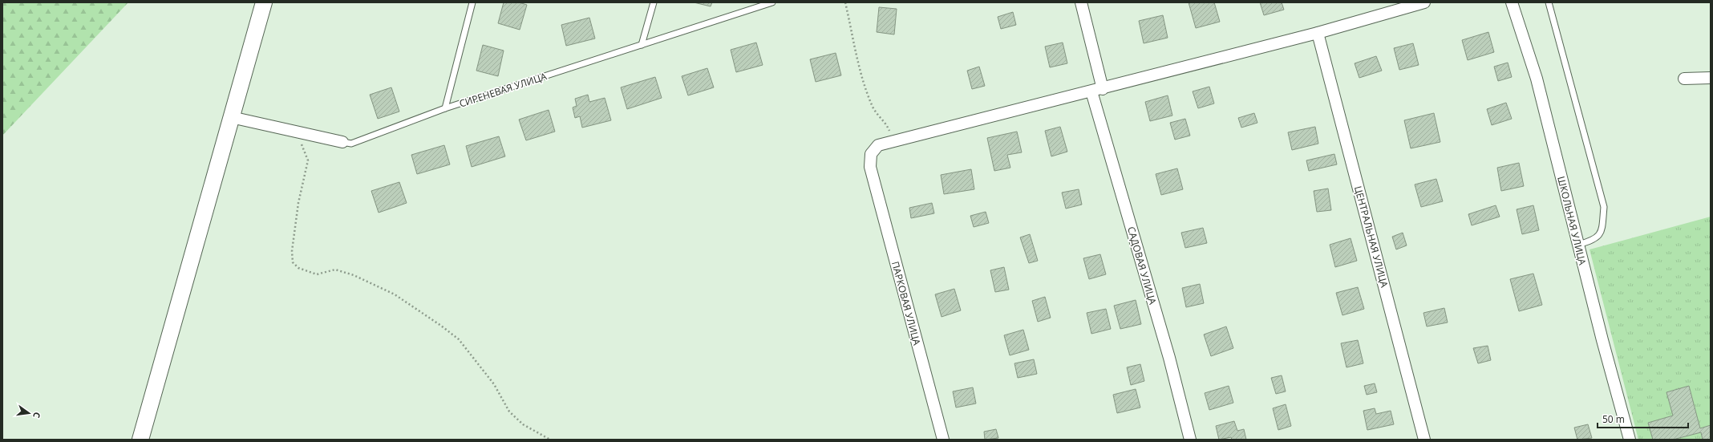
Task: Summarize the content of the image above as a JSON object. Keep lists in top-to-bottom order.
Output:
{
  "streets": {
    "street": [
      "СИРЕНЕВАЯ УЛИЦА",
      "ШКОЛЬНАЯ УЛИЦА",
      "ЦЕНТРАЛЬНАЯ УЛИЦА",
      "САДОВАЯ УЛИЦА",
      "ПАРКОВАЯ УЛИЦА"
    ]
  },
  "scale_bar": "50 m",
  "north": "right"
}
